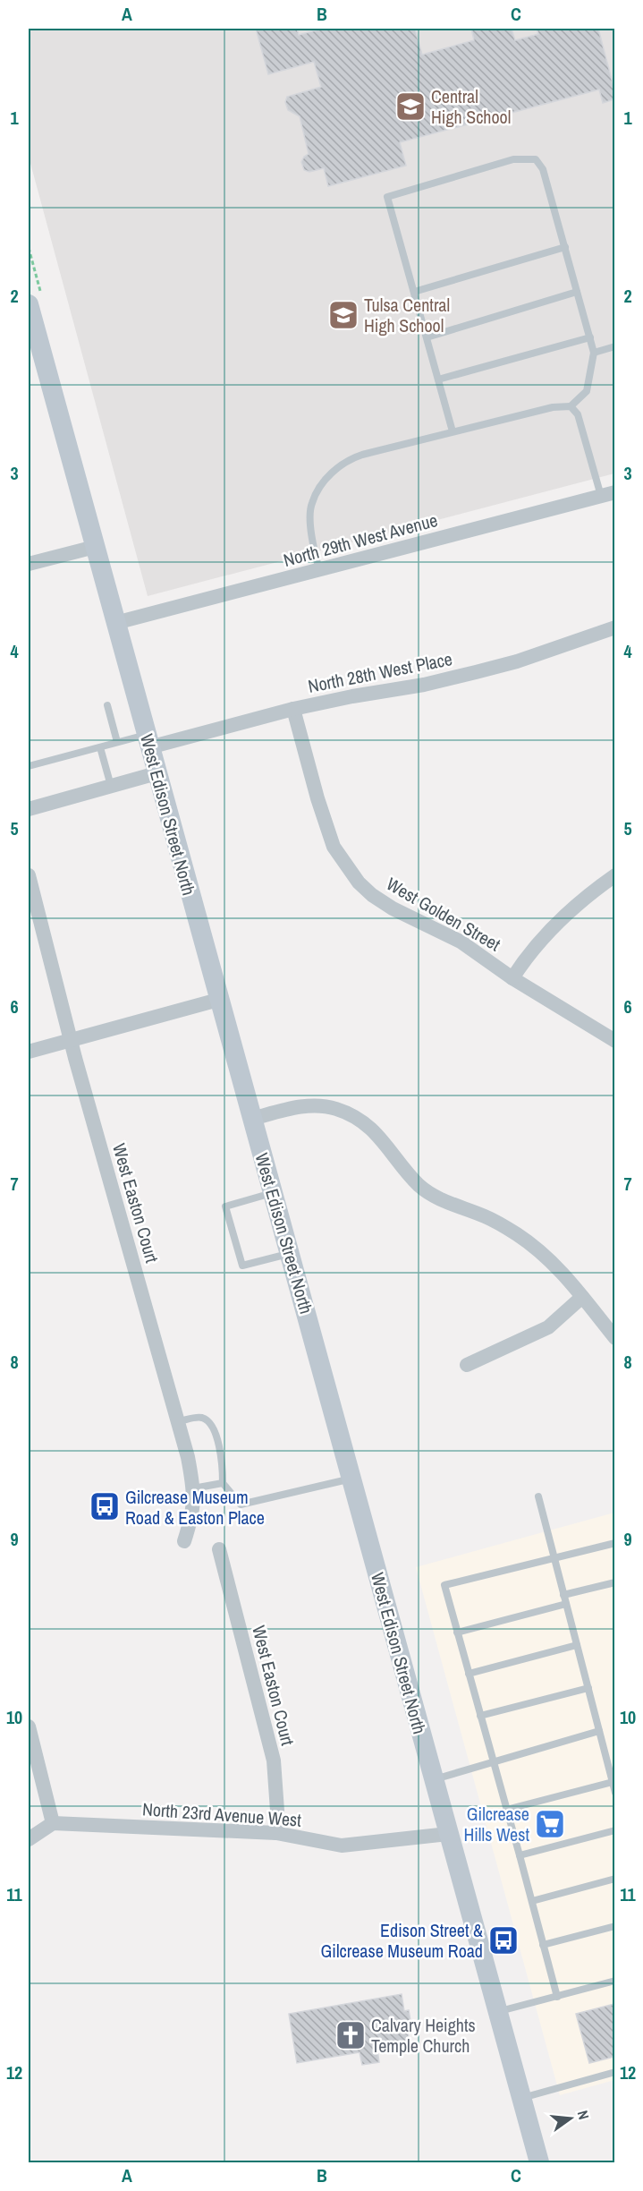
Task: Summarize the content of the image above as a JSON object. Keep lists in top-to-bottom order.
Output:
{
  "streets": {
    "main road": ["West Edison Street North"],
    "street": [
      "North 29th West Avenue",
      "North 28th West Place",
      "West Golden Street",
      "West Easton Court",
      "North 23rd Avenue West"
    ]
  },
  "crossings": [
    ["North 29th West Avenue", "West Edison Street North"],
    ["North 28th West Place", "West Edison Street North"],
    ["North 28th West Place", "West Golden Street"],
    ["West Edison Street North", "North 23rd Avenue West"],
    ["West Easton Court", "North 23rd Avenue West"]
  ],
  "places": {
    "school or university": ["Central High School", "Tulsa Central High School"],
    "bus stop": ["Gilcrease Museum Road & Easton Place", "Edison Street & Gilcrease Museum Road"],
    "supermarket": ["Gilcrease Hills West"],
    "church": ["Calvary Heights Temple Church"]
  },
  "north": "right",
  "grid": {
    "columns": ["A", "B", "C"],
    "rows": [
      "1",
      "2",
      "3",
      "4",
      "5",
      "6",
      "7",
      "8",
      "9",
      "10",
      "11",
      "12"
    ]
  }
}
